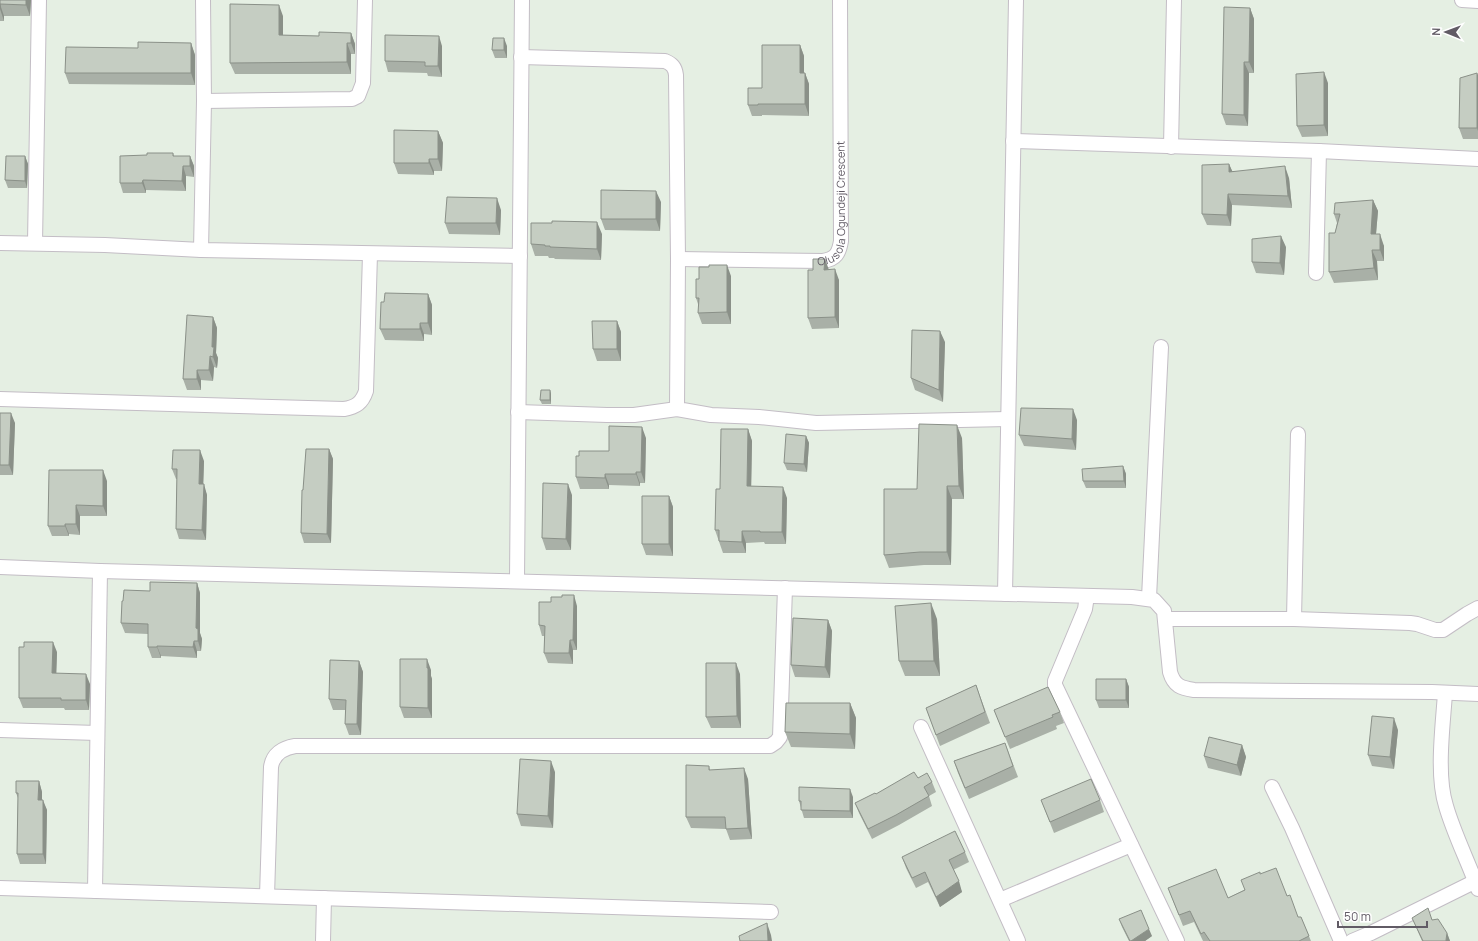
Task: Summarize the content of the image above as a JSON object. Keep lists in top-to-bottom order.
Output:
{
  "streets": {
    "street": ["Olusola Ogundeji Crescent"]
  },
  "scale_bar": "50 m",
  "north": "left"
}
